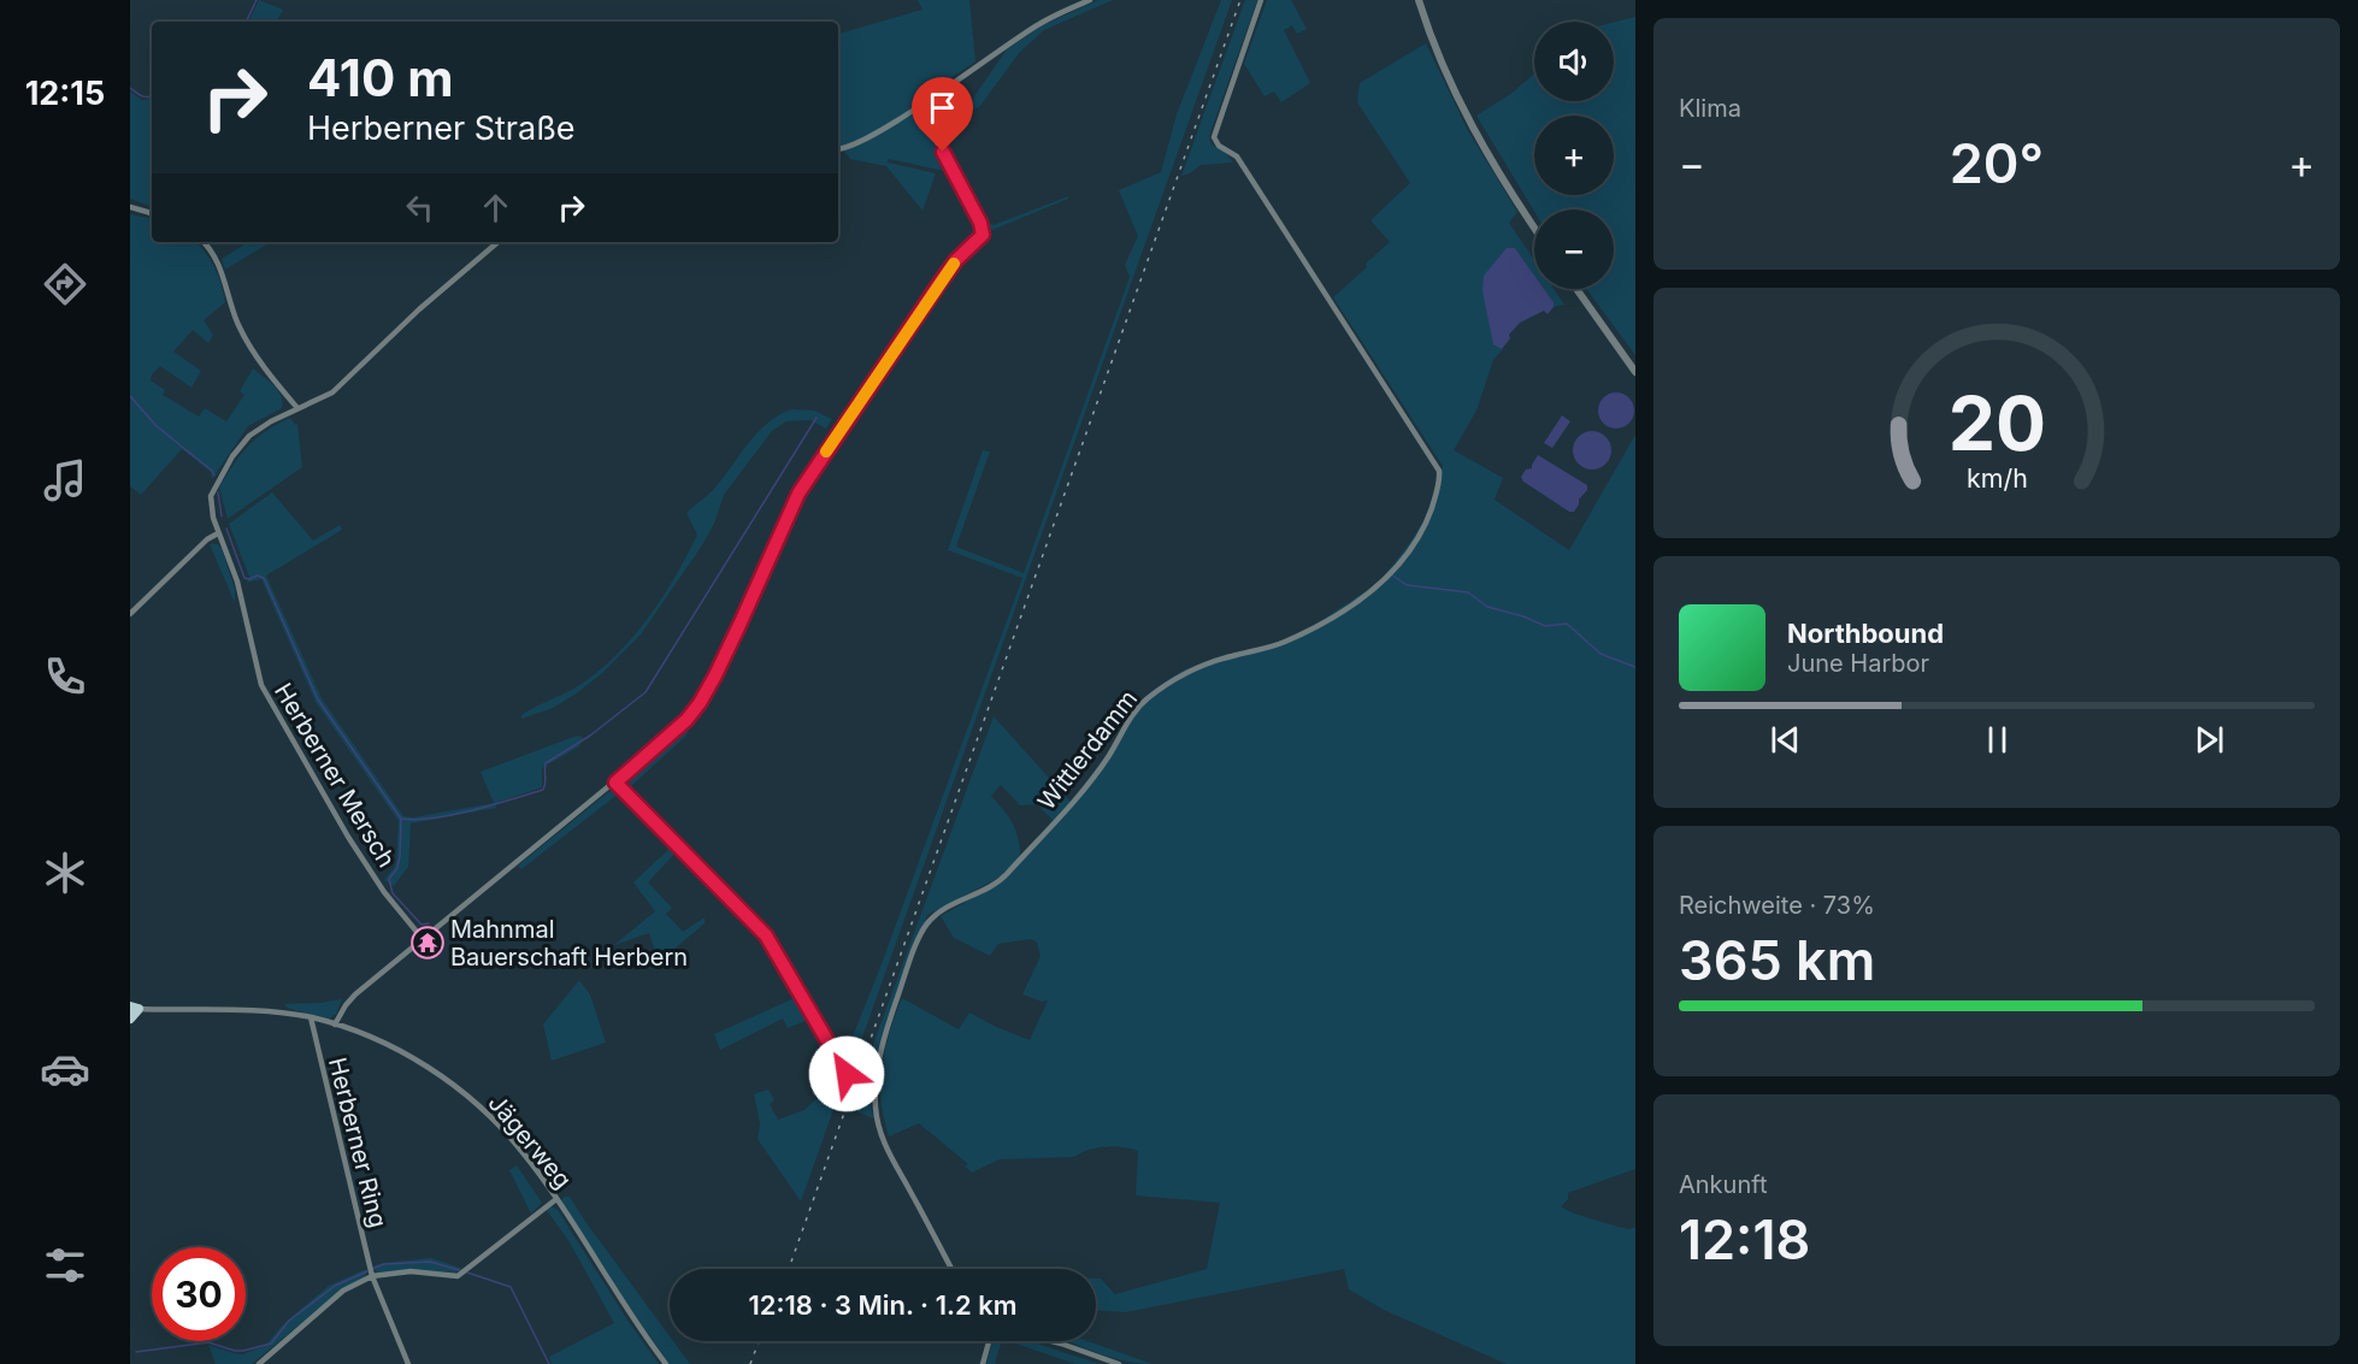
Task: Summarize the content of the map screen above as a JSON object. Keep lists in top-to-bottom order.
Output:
{
  "streets": {
    "street": [
      "Wittlerdamm",
      "Herberner Mersch",
      "Jägerweg",
      "Herberner Ring"
    ]
  },
  "crossings": [
    ["Jägerweg", "Herberner Ring"]
  ],
  "places": {
    "temple": ["Mahnmal Bauerschaft Herbern"]
  },
  "page": {
    "tabs": "12:15",
    "tile": [
      "Klima",
      ["Reichweite · 73%", "365 km"],
      ["Ankunft", "12:18"]
    ],
    "map_buttons": ["+", "−"],
    "turn": ["410 m", "Herberner Straße"],
    "heat": ["−", "20°", "+"],
    "song": ["Northbound", "June Harbor"],
    "limit": "30",
    "trip": "12:18 · 3 Min. · 1.2 km",
    "gauge": ["20", "km/h"]
  }
}
